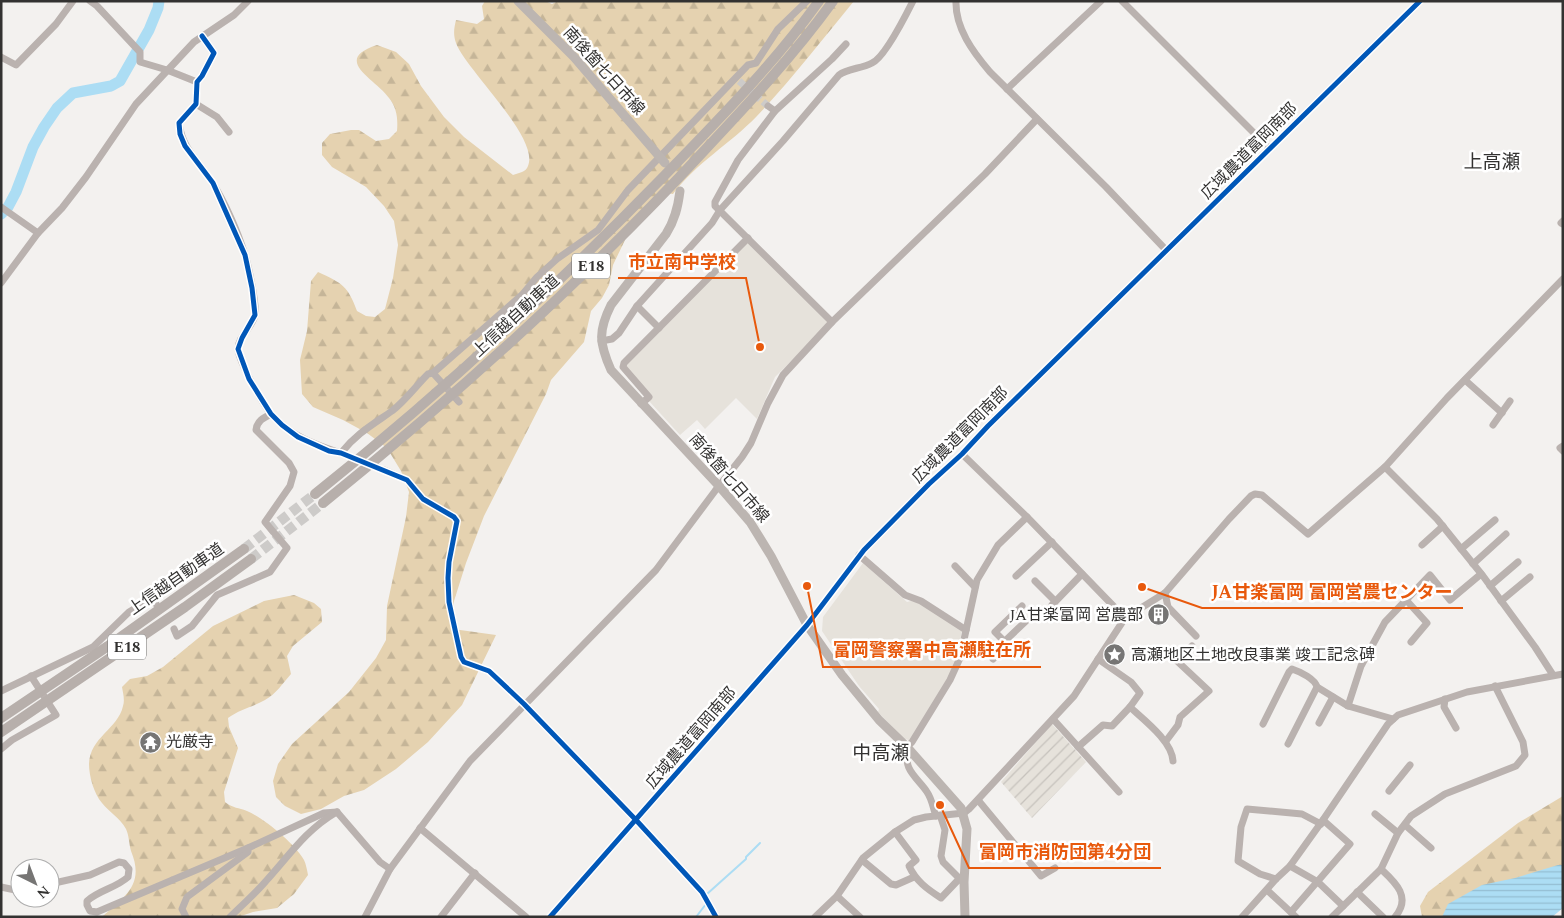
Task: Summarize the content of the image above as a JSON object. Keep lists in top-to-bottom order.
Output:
{
  "streets": {
    "highway": ["E18", "上信越自動車道"],
    "main road": ["南後箇七日市線"],
    "street": ["広域農道富岡南部"]
  },
  "crossings": [
    ["南後箇七日市線", "広域農道富岡南部"]
  ],
  "districts": ["上高瀬", "中高瀬"],
  "places": {
    "other": [
      "市立南中学校",
      "富岡警察署中高瀬駐在所",
      "JA甘楽富岡 富岡営農センター",
      "富岡市消防団第4分団"
    ],
    "building": ["JA甘楽富岡 営農部"],
    "place": ["高瀬地区土地改良事業 竣工記念碑"],
    "temple": ["光厳寺"]
  },
  "north": "bottom right"
}
